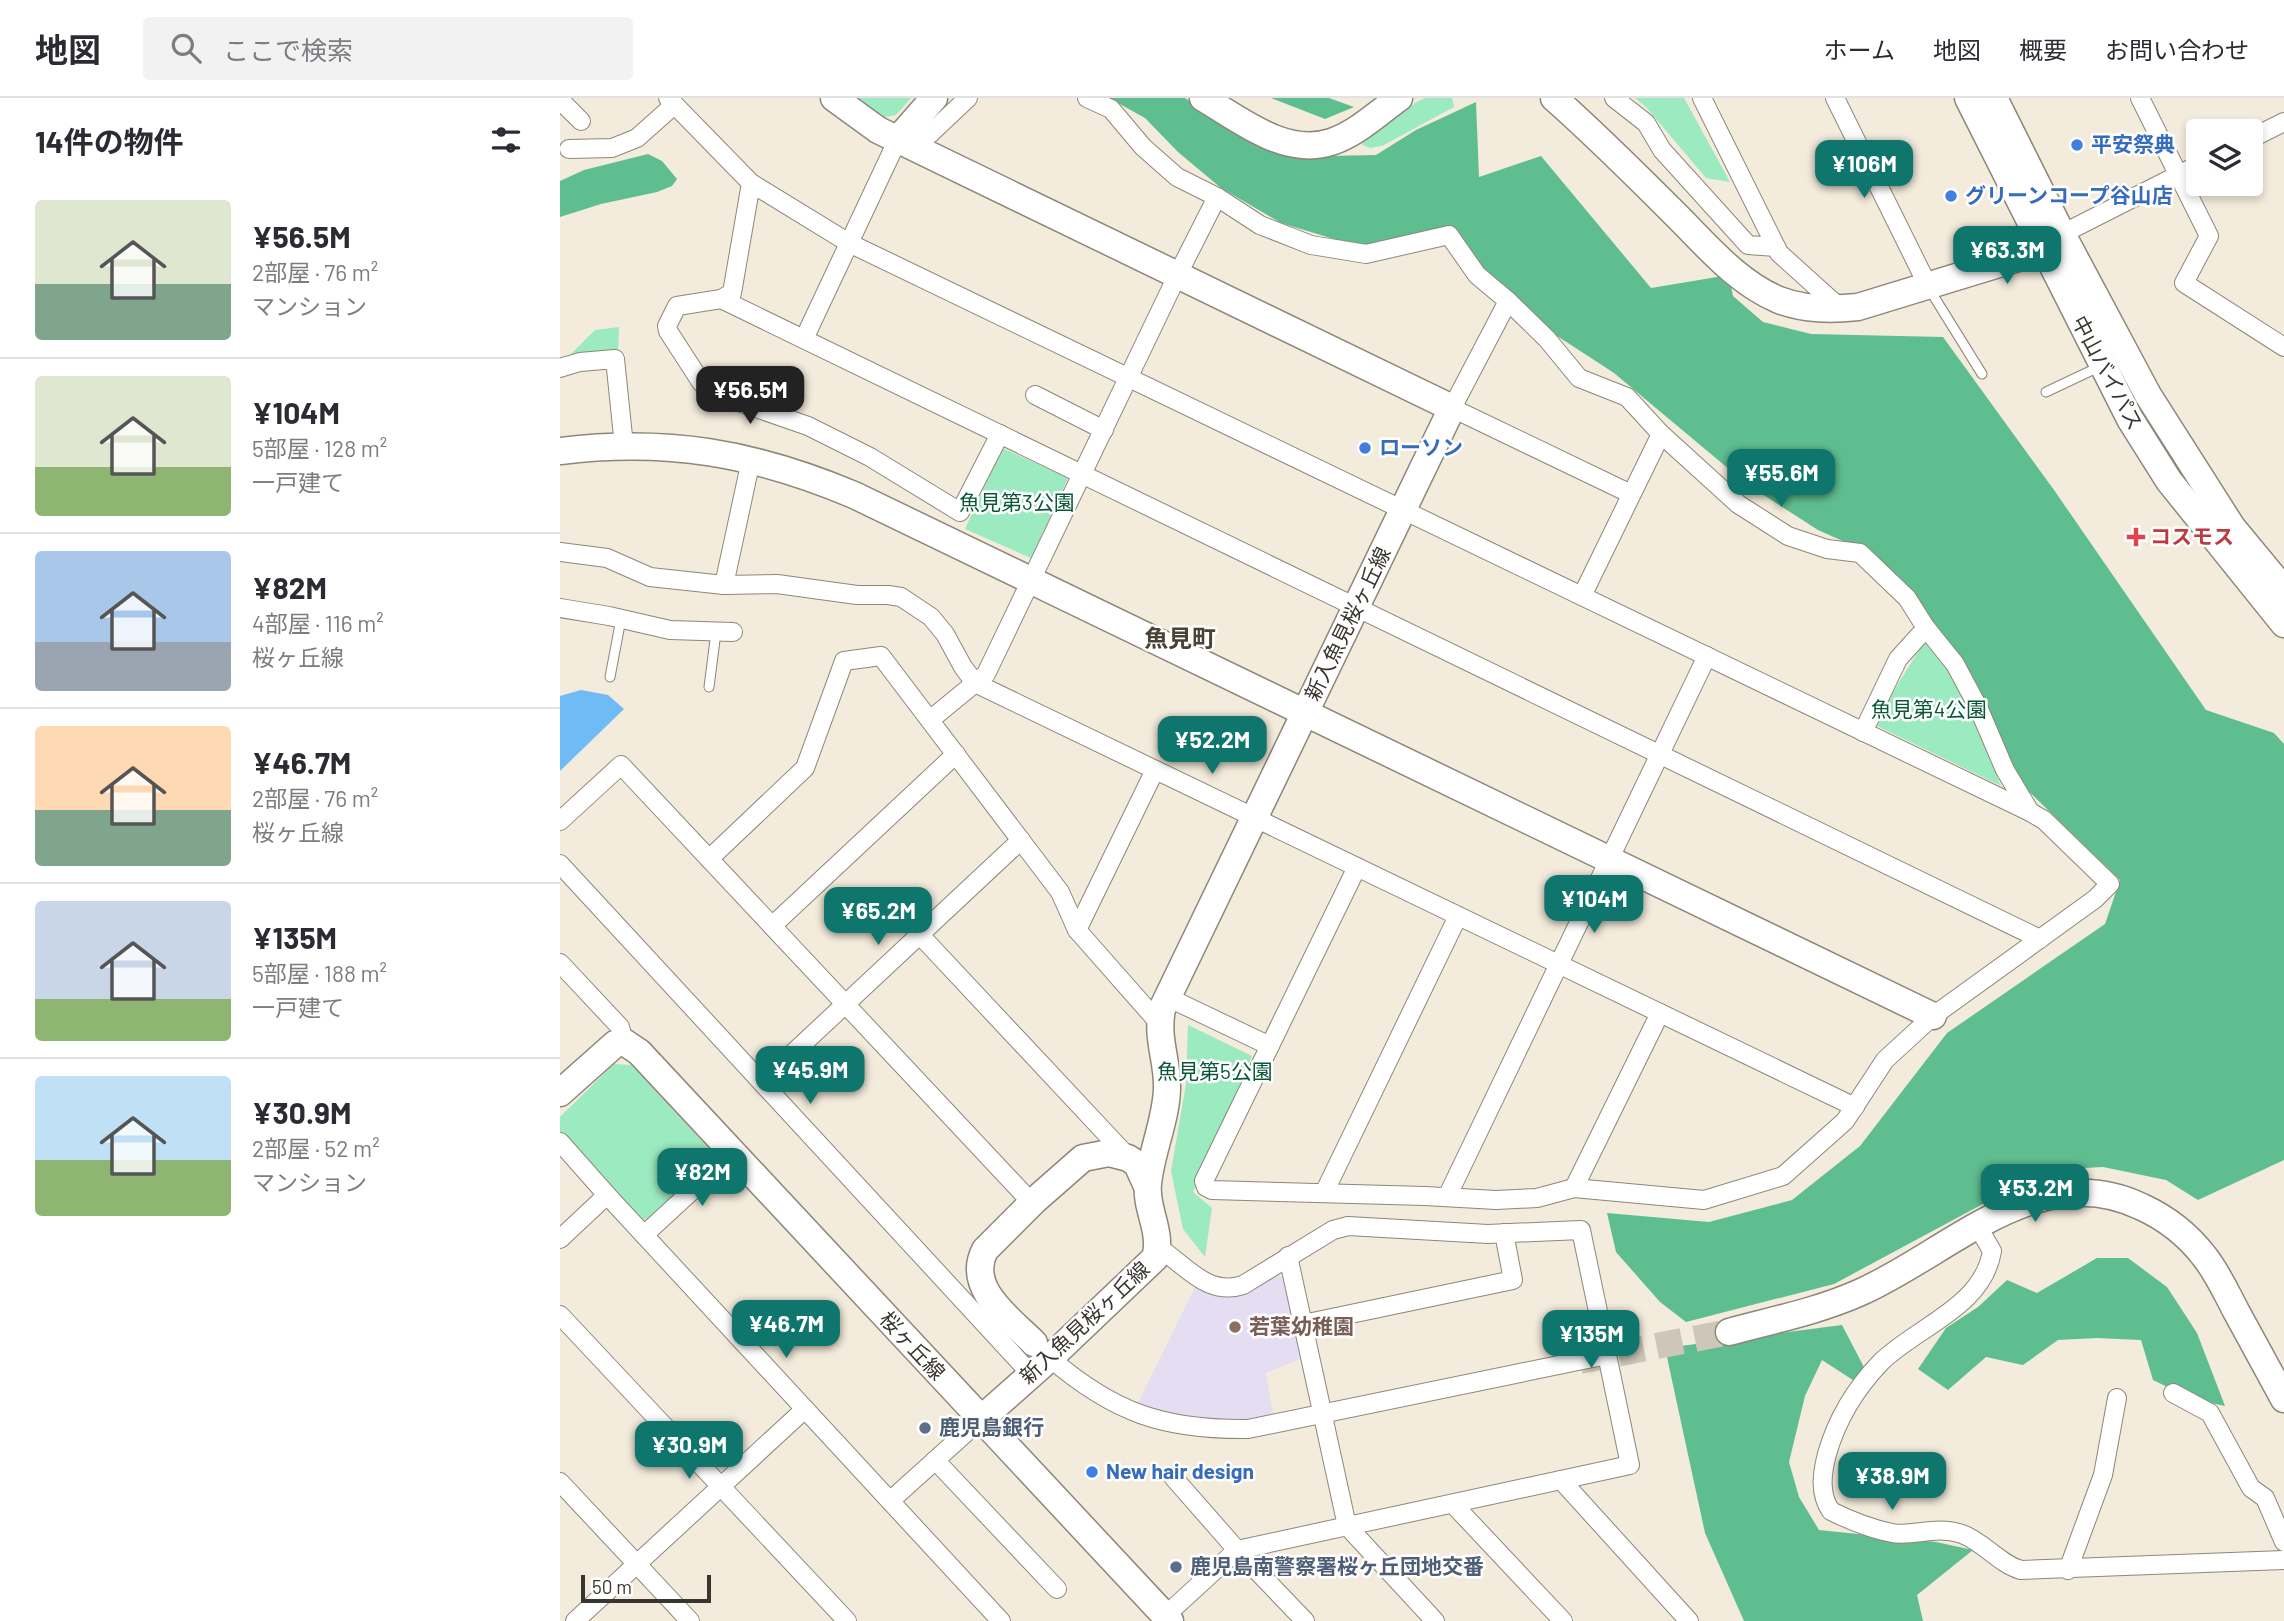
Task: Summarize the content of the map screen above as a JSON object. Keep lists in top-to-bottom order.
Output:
{
  "streets": {
    "street": ["中山バイパス", "新入魚見桜ヶ丘線", "桜ヶ丘線"]
  },
  "crossings": [
    ["新入魚見桜ヶ丘線", "桜ヶ丘線"]
  ],
  "districts": ["魚見町"],
  "parks": ["魚見第3公園", "魚見第4公園", "魚見第5公園"],
  "places": {
    "other": [
      "平安祭典",
      "グリーンコープ谷山店",
      "ローソン",
      "若葉幼稚園",
      "鹿児島銀行",
      "New hair design",
      "鹿児島南警察署桜ヶ丘団地交番"
    ],
    "health": ["コスモス"]
  },
  "scale_bar": "50 m",
  "page": {
    "header": "地図",
    "search": "ここで検索",
    "nav": [
      "ホーム",
      "地図",
      "概要",
      "お問い合わせ"
    ],
    "heading": "14件の物件",
    "price": [
      "¥106M",
      "¥63.3M",
      "¥56.5M",
      "¥55.6M",
      "¥52.2M",
      "¥104M",
      "¥65.2M",
      "¥45.9M",
      "¥82M",
      "¥53.2M",
      "¥46.7M",
      "¥135M",
      "¥30.9M",
      "¥38.9M"
    ],
    "list": [
      {
        "name": "¥56.5M",
        "note": "2部屋 · 76 m² · マンション"
      },
      {
        "name": "¥104M",
        "note": "5部屋 · 128 m² · 一戸建て"
      },
      {
        "name": "¥82M",
        "note": "4部屋 · 116 m² · 桜ヶ丘線"
      },
      {
        "name": "¥46.7M",
        "note": "2部屋 · 76 m² · 桜ヶ丘線"
      },
      {
        "name": "¥135M",
        "note": "5部屋 · 188 m² · 一戸建て"
      },
      {
        "name": "¥30.9M",
        "note": "2部屋 · 52 m² · マンション"
      }
    ],
    "scale": "50 m"
  }
}
